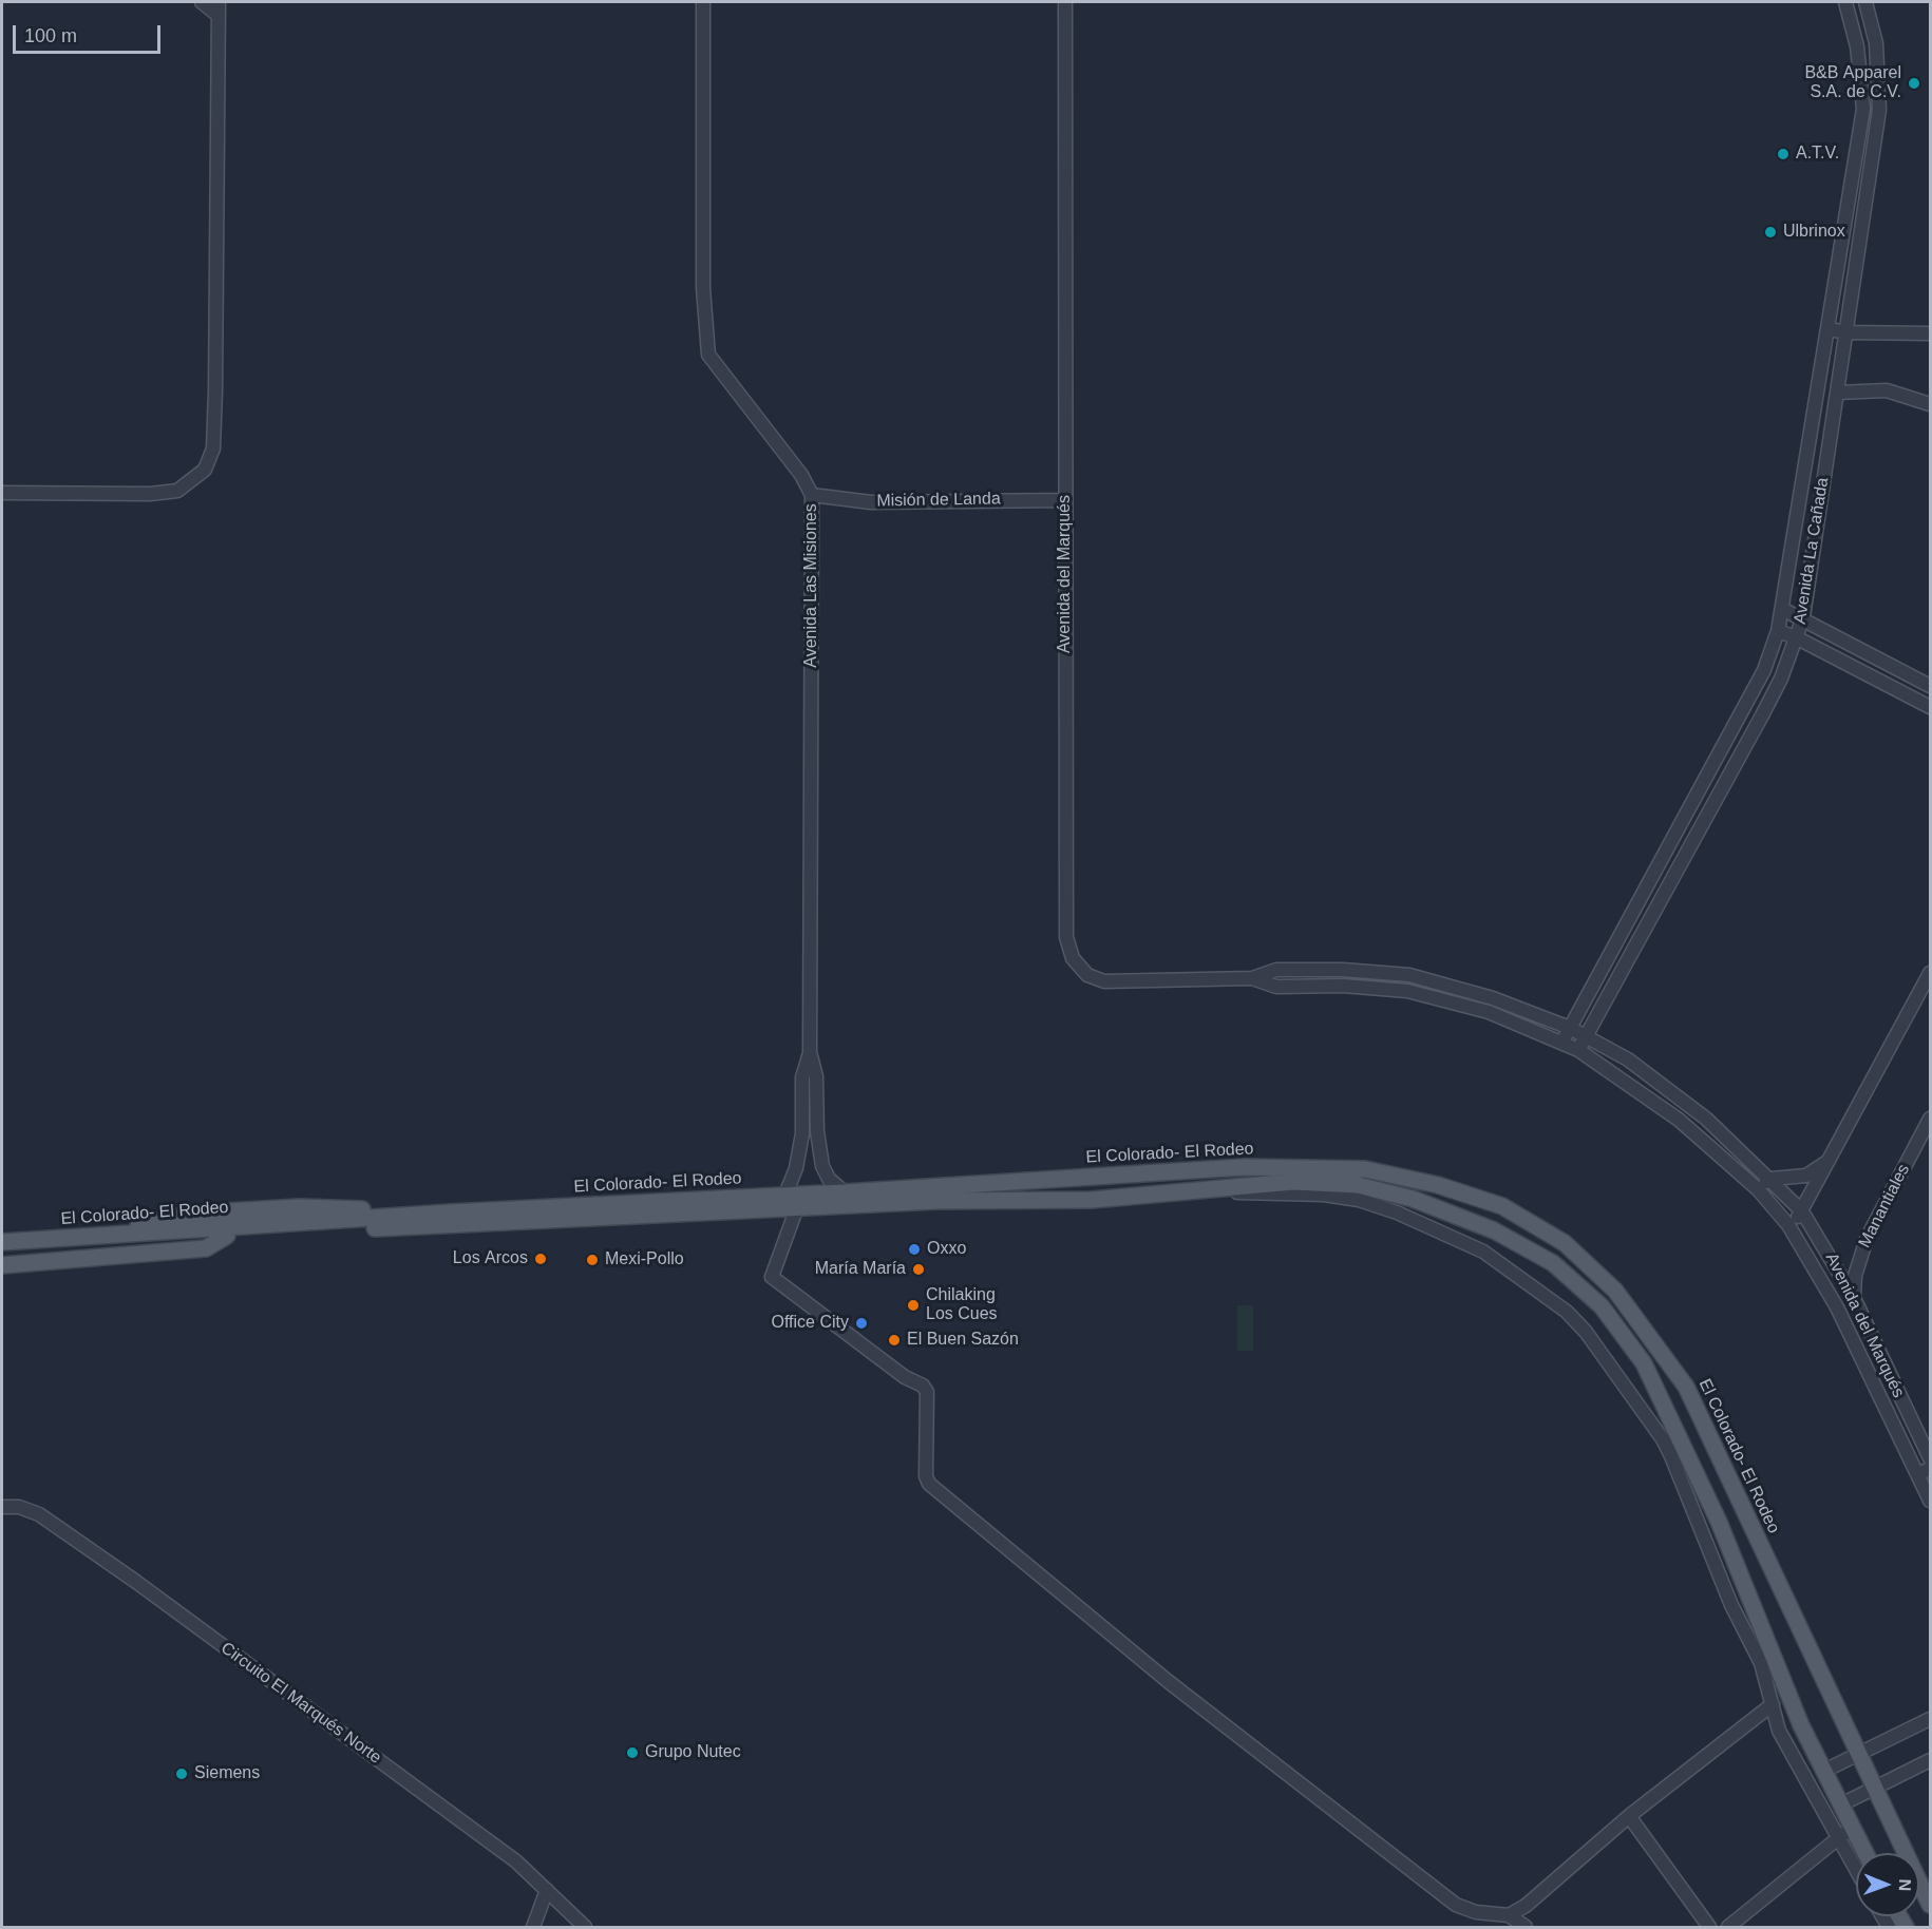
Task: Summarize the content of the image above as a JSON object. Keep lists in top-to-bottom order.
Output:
{
  "streets": {
    "main road": ["El Colorado- El Rodeo"],
    "street": [
      "Misión de Landa",
      "Avenida La Cañada",
      "Avenida del Marqués",
      "Avenida Las Misiones",
      "Manantiales",
      "Circuito El Marqués Norte"
    ]
  },
  "crossings": [
    ["Misión de Landa", "Avenida del Marqués"],
    ["Misión de Landa", "Avenida Las Misiones"],
    ["Avenida La Cañada", "Avenida del Marqués"],
    ["Avenida del Marqués", "Manantiales"],
    ["Avenida Las Misiones", "El Colorado- El Rodeo"]
  ],
  "places": [
    "B&B Apparel S.A. de C.V.",
    "A.T.V.",
    "Ulbrinox",
    "Oxxo",
    "Los Arcos",
    "Mexi-Pollo",
    "María María",
    "Chilaking Los Cues",
    "Office City",
    "El Buen Sazón",
    "Grupo Nutec",
    "Siemens"
  ],
  "scale_bar": "100 m",
  "north": "right"
}
